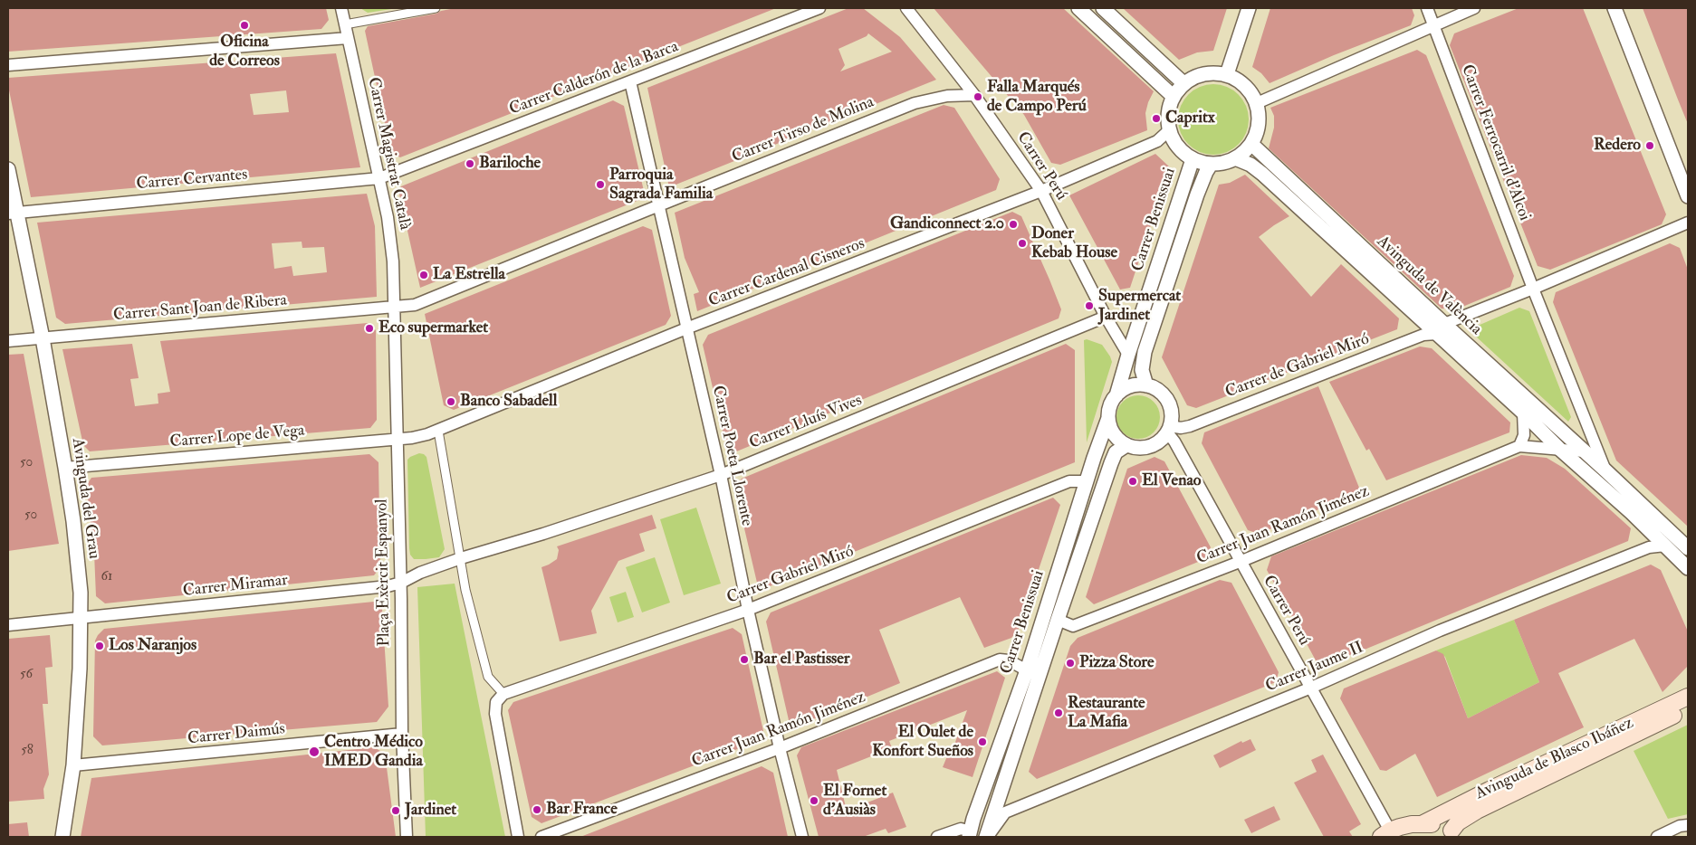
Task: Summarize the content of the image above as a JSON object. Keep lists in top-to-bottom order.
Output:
{
  "streets": {
    "main road": ["Avinguda de Blasco Ibáñez"],
    "street": [
      "Carrer Calderón de la Barca",
      "Carrer Tirso de Molina",
      "Carrer Ferrocarril d'Alcoi",
      "Carrer Magistrat Català",
      "Carrer Perú",
      "Carrer Cervantes",
      "Carrer Benissuai",
      "Carrer Cardenal Cisneros",
      "Avinguda de València",
      "Carrer Sant Joan de Ribera",
      "Carrer de Gabriel Miró",
      "Carrer Lluís Vives",
      "Carrer Lope de Vega",
      "Carrer Poeta Llorente",
      "Avinguda del Grau",
      "Carrer Juan Ramón Jiménez",
      "Plaça Exèrcit Espanyol",
      "Carrer Gabriel Miró",
      "Carrer Miramar",
      "Carrer Jaume II",
      "Carrer Daimús"
    ]
  },
  "crossings": [
    ["Carrer Calderón de la Barca", "Carrer Magistrat Català"],
    ["Carrer Calderón de la Barca", "Carrer Cervantes"],
    ["Carrer Calderón de la Barca", "Carrer Poeta Llorente"],
    ["Carrer Tirso de Molina", "Carrer Magistrat Català"],
    ["Carrer Tirso de Molina", "Carrer Perú"],
    ["Carrer Tirso de Molina", "Carrer Sant Joan de Ribera"],
    ["Carrer Tirso de Molina", "Carrer Poeta Llorente"],
    ["Carrer Tirso de Molina", "Plaça Exèrcit Espanyol"],
    ["Carrer Ferrocarril d'Alcoi", "Avinguda de València"],
    ["Carrer Ferrocarril d'Alcoi", "Carrer de Gabriel Miró"],
    ["Carrer Magistrat Català", "Carrer Cervantes"],
    ["Carrer Magistrat Català", "Carrer Sant Joan de Ribera"],
    ["Carrer Magistrat Català", "Plaça Exèrcit Espanyol"],
    ["Carrer Perú", "Carrer Benissuai"],
    ["Carrer Perú", "Carrer Cardenal Cisneros"],
    ["Carrer Perú", "Carrer de Gabriel Miró"],
    ["Carrer Perú", "Carrer Lluís Vives"],
    ["Carrer Perú", "Carrer Juan Ramón Jiménez"],
    ["Carrer Perú", "Carrer Jaume II"],
    ["Carrer Cervantes", "Avinguda del Grau"],
    ["Carrer Benissuai", "Carrer Cardenal Cisneros"],
    ["Carrer Benissuai", "Avinguda de València"],
    ["Carrer Benissuai", "Carrer de Gabriel Miró"],
    ["Carrer Benissuai", "Carrer Juan Ramón Jiménez"],
    ["Carrer Benissuai", "Carrer Gabriel Miró"],
    ["Carrer Benissuai", "Carrer Jaume II"],
    ["Carrer Cardenal Cisneros", "Avinguda de València"],
    ["Carrer Cardenal Cisneros", "Carrer Lope de Vega"],
    ["Carrer Cardenal Cisneros", "Carrer Poeta Llorente"],
    ["Avinguda de València", "Carrer de Gabriel Miró"],
    ["Avinguda de València", "Carrer Juan Ramón Jiménez"],
    ["Avinguda de València", "Carrer Jaume II"],
    ["Carrer Sant Joan de Ribera", "Avinguda del Grau"],
    ["Carrer Sant Joan de Ribera", "Plaça Exèrcit Espanyol"],
    ["Carrer Lluís Vives", "Carrer Poeta Llorente"],
    ["Carrer Lluís Vives", "Carrer Miramar"],
    ["Carrer Lope de Vega", "Avinguda del Grau"],
    ["Carrer Lope de Vega", "Plaça Exèrcit Espanyol"],
    ["Carrer Poeta Llorente", "Carrer Juan Ramón Jiménez"],
    ["Carrer Poeta Llorente", "Carrer Gabriel Miró"],
    ["Avinguda del Grau", "Carrer Miramar"],
    ["Avinguda del Grau", "Carrer Daimús"],
    ["Plaça Exèrcit Espanyol", "Carrer Miramar"],
    ["Plaça Exèrcit Espanyol", "Carrer Daimús"]
  ],
  "places": [
    "Oficina de Correos",
    "Falla Marqués de Campo Perú",
    "Capritx",
    "Redero",
    "Bariloche",
    "Parroquia Sagrada Familia",
    "Gandiconnect 2.0",
    "Doner Kebab House",
    "La Estrella",
    "Supermercat Jardinet",
    "Eco supermarket",
    "Banco Sabadell",
    "El Venao",
    "Los Naranjos",
    "Bar el Pastisser",
    "Pizza Store",
    "Restaurante La Mafia",
    "El Oulet de Konfort Sueños",
    "Centro Médico IMED Gandia",
    "El Fornet d'Ausiàs",
    "Bar France",
    "Jardinet"
  ],
  "house_numbers": [
    "50",
    "50",
    "61",
    "56",
    "58"
  ]
}
